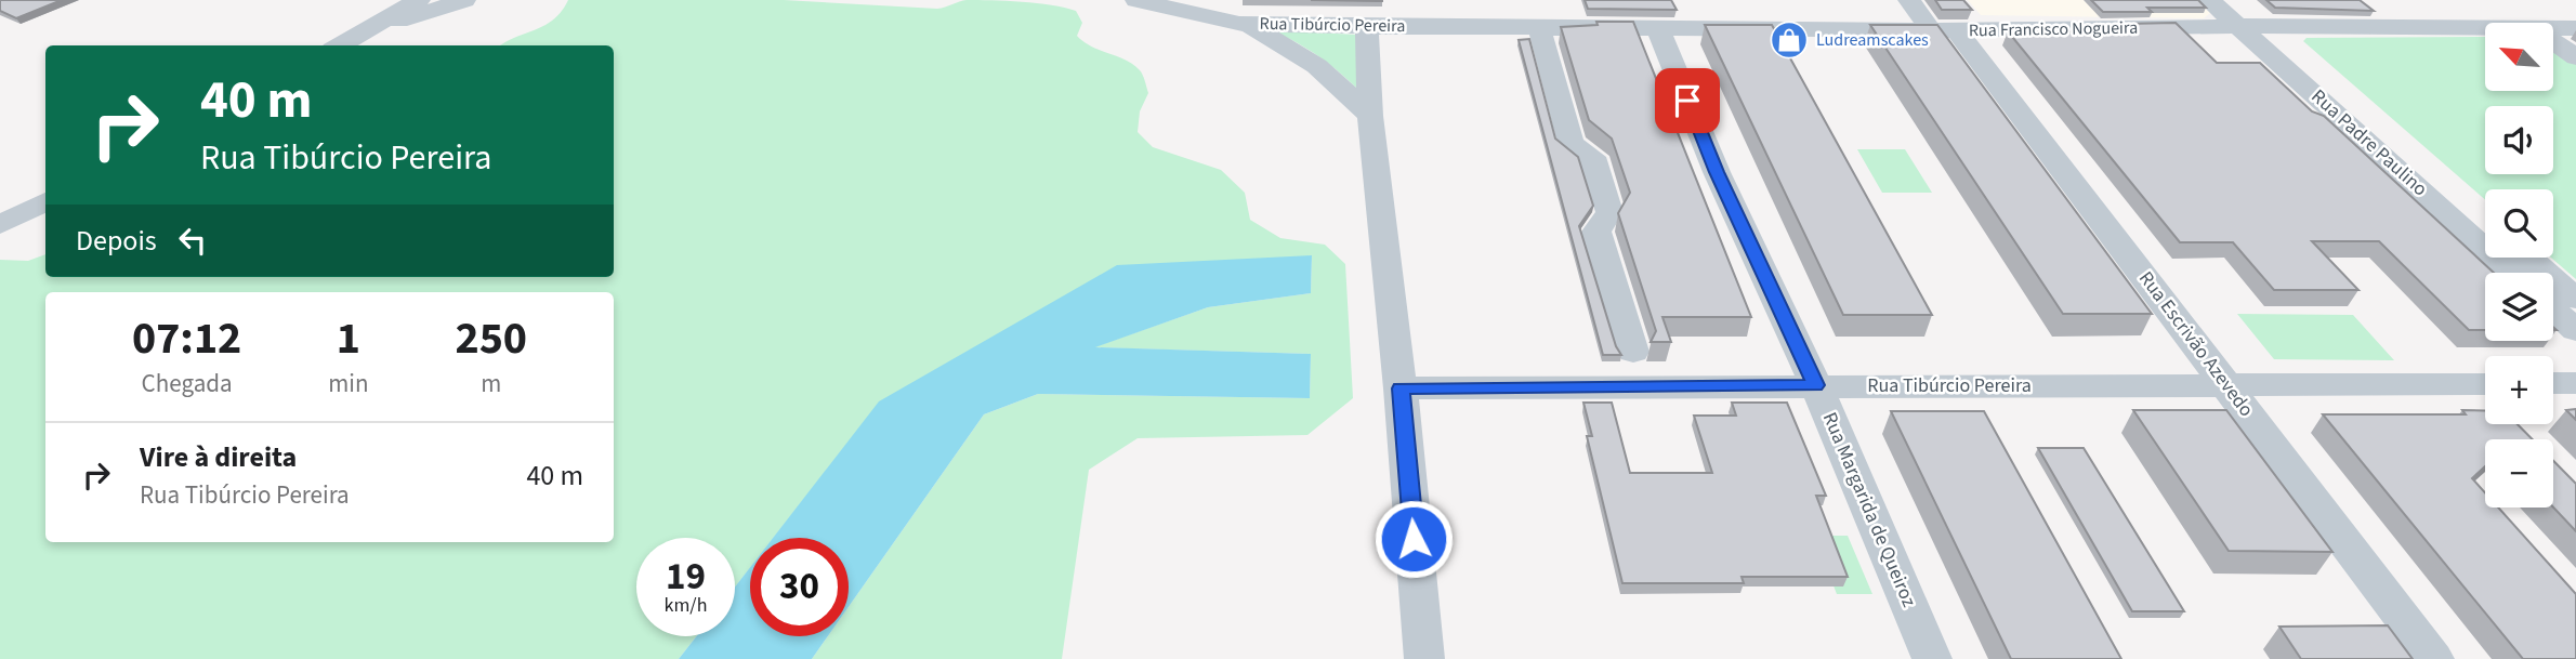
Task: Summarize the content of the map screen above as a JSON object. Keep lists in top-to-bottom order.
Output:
{
  "streets": {
    "street": [
      "Rua Tibúrcio Pereira",
      "Rua Francisco Nogueira",
      "Rua Padre Paulino",
      "Rua Escrivão Azevedo",
      "Rua Margarida de Queiroz"
    ]
  },
  "crossings": [
    ["Rua Tibúrcio Pereira", "Rua Francisco Nogueira"],
    ["Rua Tibúrcio Pereira", "Rua Escrivão Azevedo"],
    ["Rua Tibúrcio Pereira", "Rua Margarida de Queiroz"],
    ["Rua Francisco Nogueira", "Rua Padre Paulino"],
    ["Rua Francisco Nogueira", "Rua Escrivão Azevedo"],
    ["Rua Francisco Nogueira", "Rua Margarida de Queiroz"]
  ],
  "places": {
    "shop": ["Ludreamscakes"]
  },
  "north": "top left",
  "page": {
    "map_buttons": ["+", "−"],
    "turn": ["40 m", "Rua Tibúrcio Pereira"],
    "then": "Depois",
    "eta": [
      "07:12",
      "Chegada",
      "1",
      "min",
      "250",
      "m"
    ],
    "list": [
      {
        "name": "Vire à direita",
        "note": "Rua Tibúrcio Pereira",
        "value": "40 m"
      }
    ],
    "speed": "19 km/h",
    "limit": "30"
  }
}
